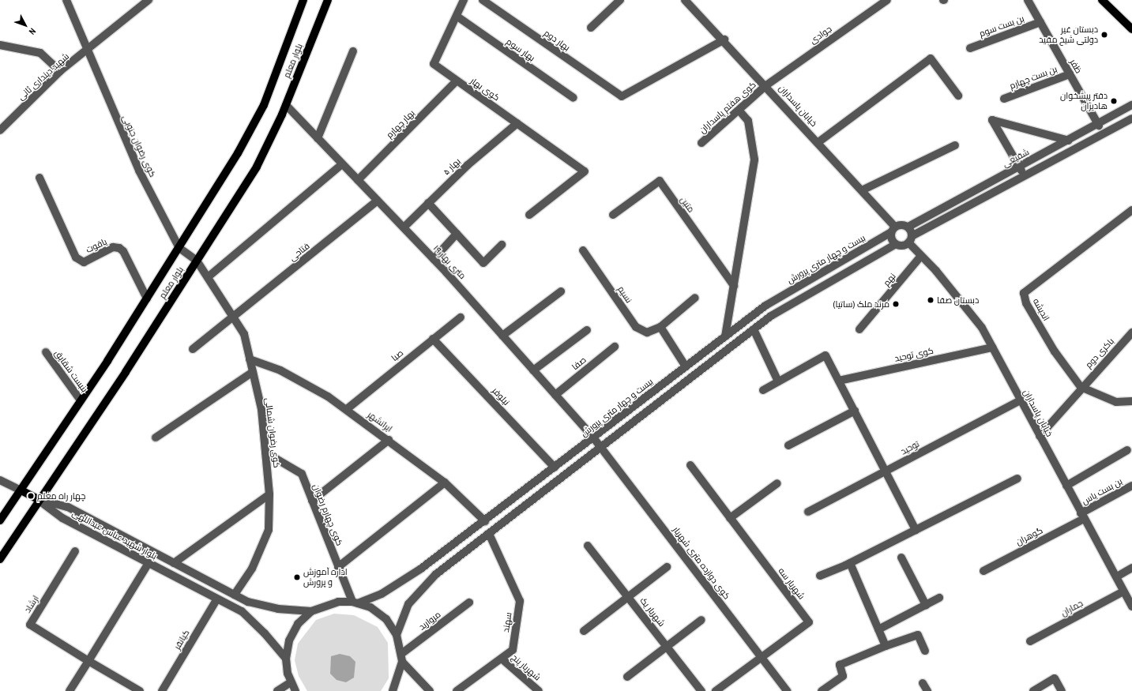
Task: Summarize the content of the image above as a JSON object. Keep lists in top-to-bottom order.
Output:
{
  "streets": {
    "main road": ["بلوار معلم"],
    "street": [
      "بن بست سوم",
      "جوادی",
      "بهار دوم",
      "بهار سوم",
      "ظفر",
      "شهید دینداری ثانی",
      "بن بست چهارم",
      "کوی بهار",
      "خیابان پاسداران",
      "کوی هفتم پاسداران",
      "بهار چهارم",
      "کوی رضوان جنوبی",
      "شفیعی",
      "بهار ۵",
      "متین",
      "یاقوت",
      "فتاحی",
      "بیست و چهار متری پرورش",
      "۱۹ متری بهار",
      "نهم",
      "نسیم",
      "اندیشه",
      "باکری دوم",
      "کوی توحید",
      "صبا",
      "صفا",
      "بنبست شقایق",
      "نیلوفر",
      "ایرانشهر",
      "کوی رضوان شمالی",
      "توحید",
      "بن بست یاس",
      "کوی چهارم رضوان",
      "بلوار شهید عباس عبداللهی",
      "گوهران",
      "کوی دوازده متری شهریار",
      "شهریار سه",
      "ارشاد",
      "جماران",
      "شهریار یک",
      "مروارید",
      "سهند",
      "کیانفر",
      "شهریار پنج"
    ]
  },
  "crossings": [
    ["بن بست سوم", "ظفر"],
    ["جوادی", "خیابان پاسداران"],
    ["جوادی", "کوی هفتم پاسداران"],
    ["بهار دوم", "خیابان پاسداران"],
    ["بهار سوم", "کوی بهار"],
    ["بلوار معلم", "کوی رضوان جنوبی"],
    ["بلوار معلم", "یاقوت"],
    ["بلوار معلم", "۱۹ متری بهار"],
    ["بلوار معلم", "بنبست شقایق"],
    ["بلوار معلم", "کوی رضوان شمالی"],
    ["بلوار معلم", "بلوار شهید عباس عبداللهی"],
    ["ظفر", "بن بست چهارم"],
    ["ظفر", "شفیعی"],
    ["شهید دینداری ثانی", "کوی رضوان جنوبی"],
    ["کوی بهار", "بهار چهارم"],
    ["کوی بهار", "بهار ۵"],
    ["خیابان پاسداران", "کوی هفتم پاسداران"],
    ["خیابان پاسداران", "شفیعی"],
    ["خیابان پاسداران", "بیست و چهار متری پرورش"],
    ["خیابان پاسداران", "نهم"],
    ["خیابان پاسداران", "باکری دوم"],
    ["خیابان پاسداران", "کوی توحید"],
    ["خیابان پاسداران", "توحید"],
    ["خیابان پاسداران", "بن بست یاس"],
    ["خیابان پاسداران", "گوهران"],
    ["خیابان پاسداران", "جماران"],
    ["بهار چهارم", "۱۹ متری بهار"],
    ["شفیعی", "بیست و چهار متری پرورش"],
    ["بهار ۵", "۱۹ متری بهار"],
    ["فتاحی", "۱۹ متری بهار"],
    ["فتاحی", "کوی رضوان شمالی"],
    ["بیست و چهار متری پرورش", "۱۹ متری بهار"],
    ["بیست و چهار متری پرورش", "نیلوفر"],
    ["بیست و چهار متری پرورش", "ایرانشهر"],
    ["بیست و چهار متری پرورش", "کوی چهارم رضوان"],
    ["بیست و چهار متری پرورش", "کوی دوازده متری شهریار"],
    ["۱۹ متری بهار", "صفا"],
    ["۱۹ متری بهار", "کوی دوازده متری شهریار"],
    ["اندیشه", "باکری دوم"],
    ["صبا", "نیلوفر"],
    ["صبا", "ایرانشهر"],
    ["ایرانشهر", "کوی رضوان شمالی"],
    ["کوی رضوان شمالی", "کوی چهارم رضوان"],
    ["کوی رضوان شمالی", "بلوار شهید عباس عبداللهی"],
    ["بن بست یاس", "گوهران"],
    ["بلوار شهید عباس عبداللهی", "کیانفر"],
    ["کوی دوازده متری شهریار", "شهریار سه"],
    ["سهند", "شهریار پنج"]
  ],
  "places": [
    "دبستان غیر دولتی شیخ مفید",
    "دفتر پیشخوان هادیران",
    "دبستان صفا",
    "مرند ملک (ساتیا)",
    "چهار راه معلم",
    "اداره آموزش و پرورش"
  ],
  "north": "bottom right"
}
